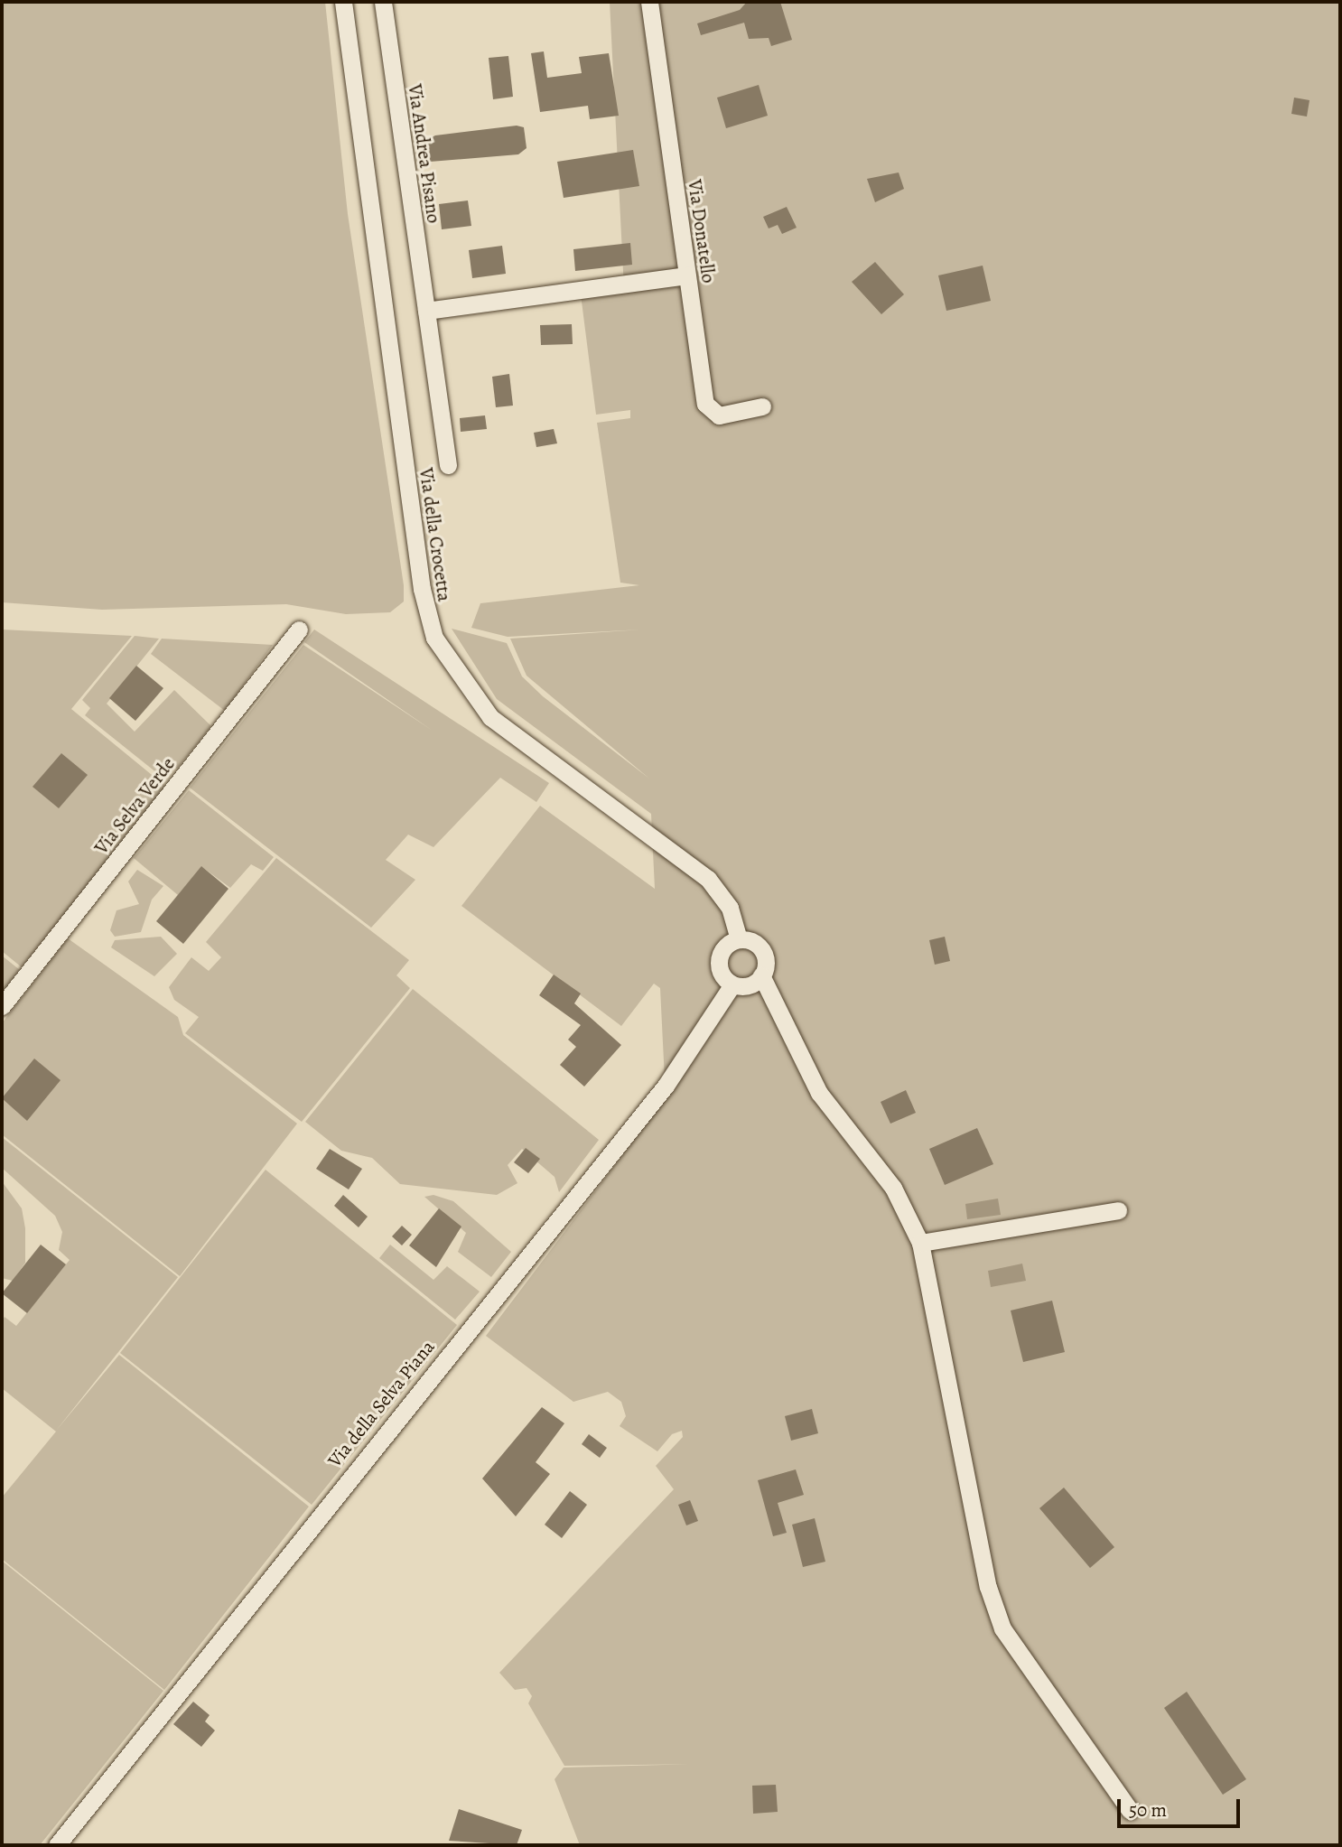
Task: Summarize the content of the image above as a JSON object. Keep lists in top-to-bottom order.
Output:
{
  "streets": {
    "street": [
      "Via Andrea Pisano",
      "Via Donatello",
      "Via della Crocetta",
      "Via Selva Verde",
      "Via della Selva Piana"
    ]
  },
  "crossings": [
    ["Via della Crocetta", "Via della Selva Piana"]
  ],
  "scale_bar": "50 m"
}
